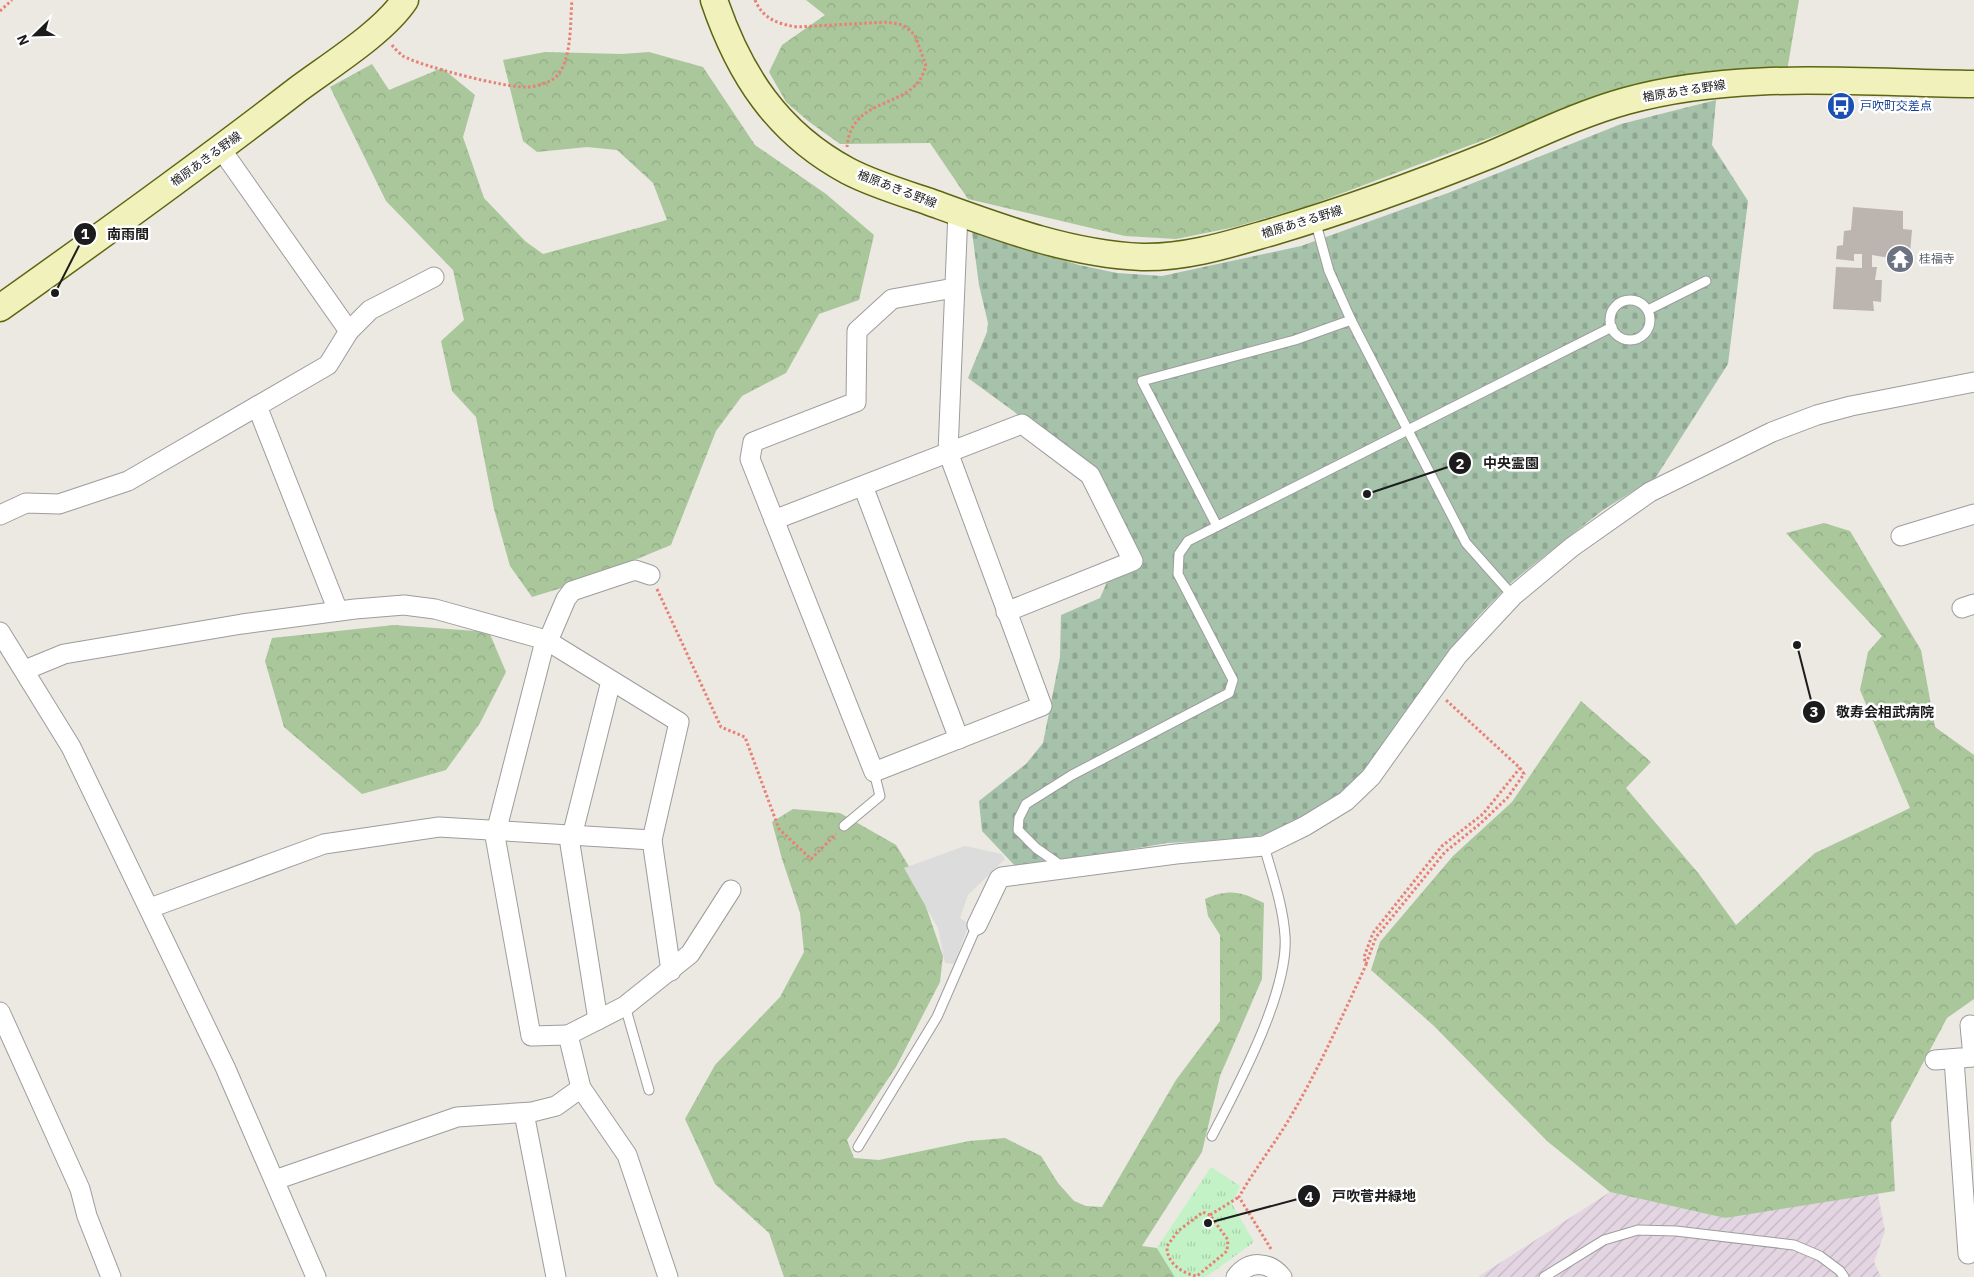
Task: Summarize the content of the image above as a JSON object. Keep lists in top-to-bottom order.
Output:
{
  "streets": {
    "main road": ["楢原あきる野線"]
  },
  "places": {
    "bus stop": ["戸吹町交差点"],
    "temple": ["桂福寺"],
    "other": [
      "南雨間",
      "中央霊園",
      "敬寿会相武病院",
      "戸吹菅井緑地"
    ]
  },
  "north": "bottom left"
}
